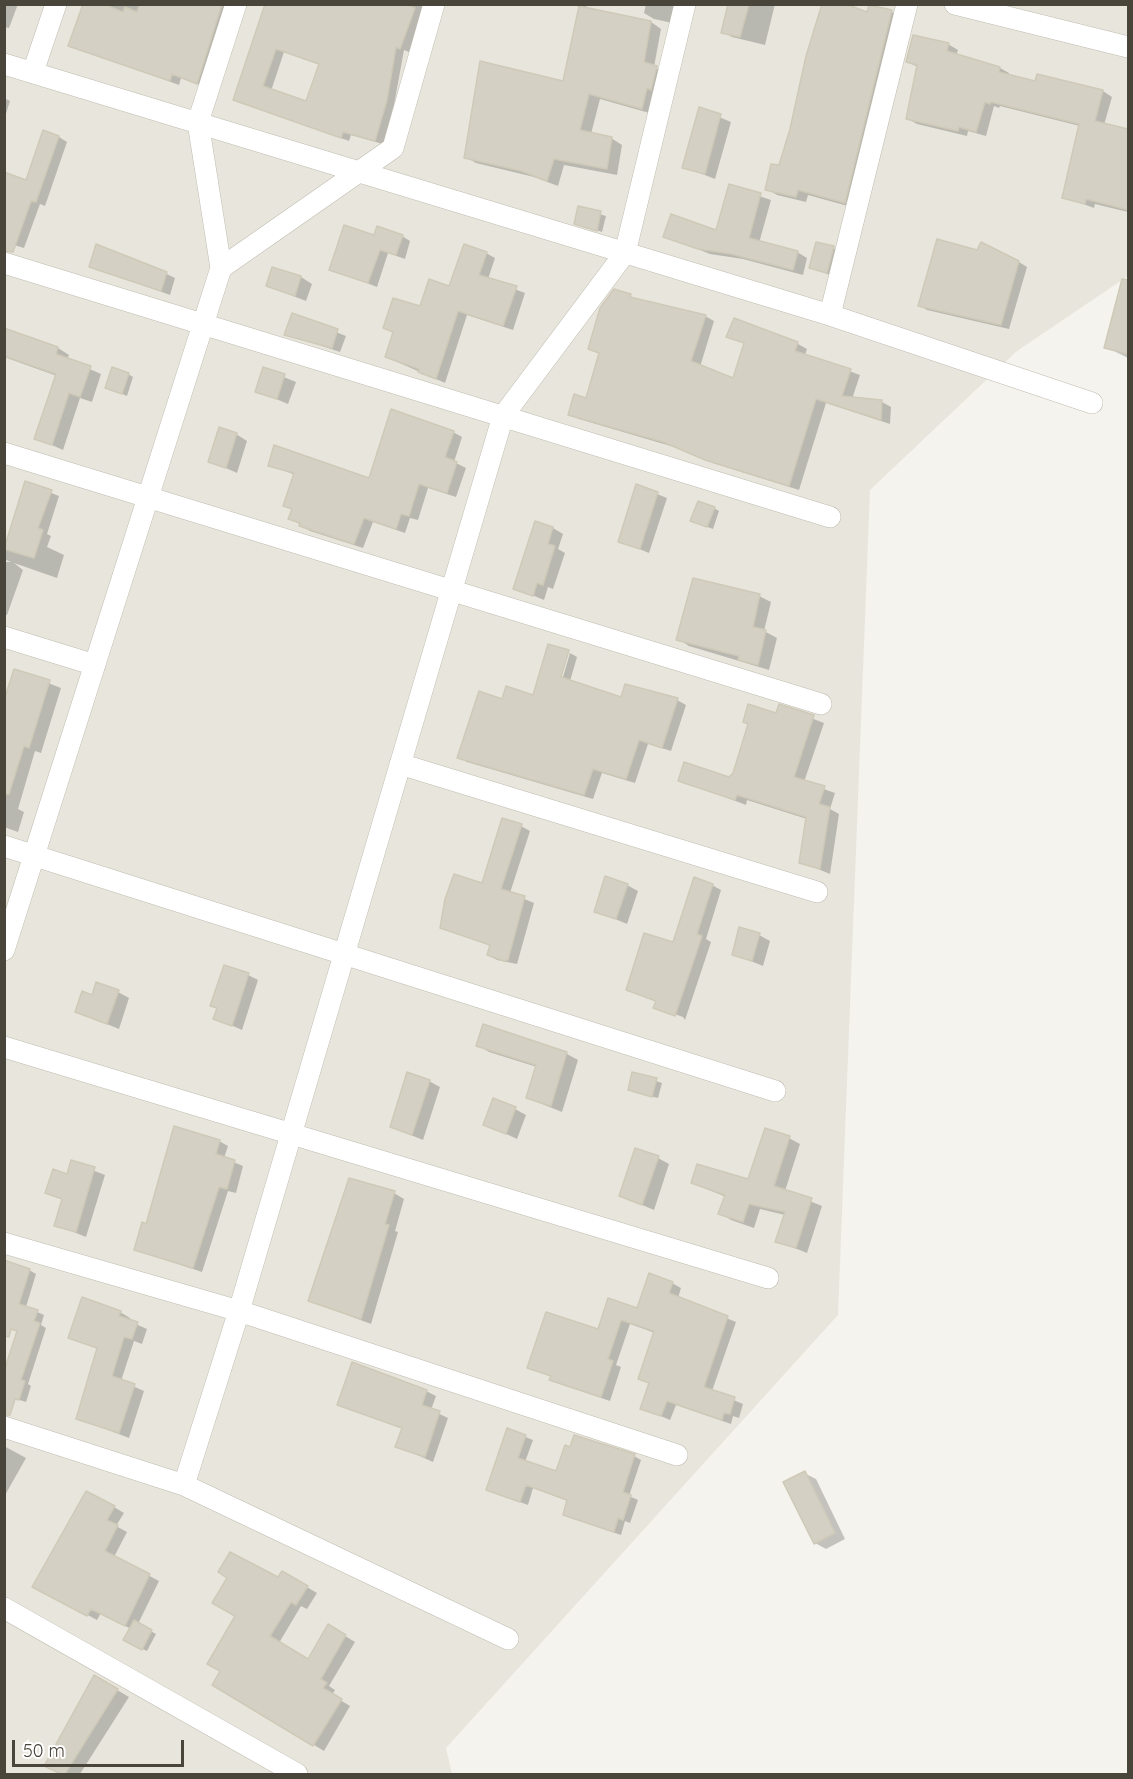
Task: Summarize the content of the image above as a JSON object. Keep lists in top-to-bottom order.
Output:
{
  "scale_bar": "50 m"
}
